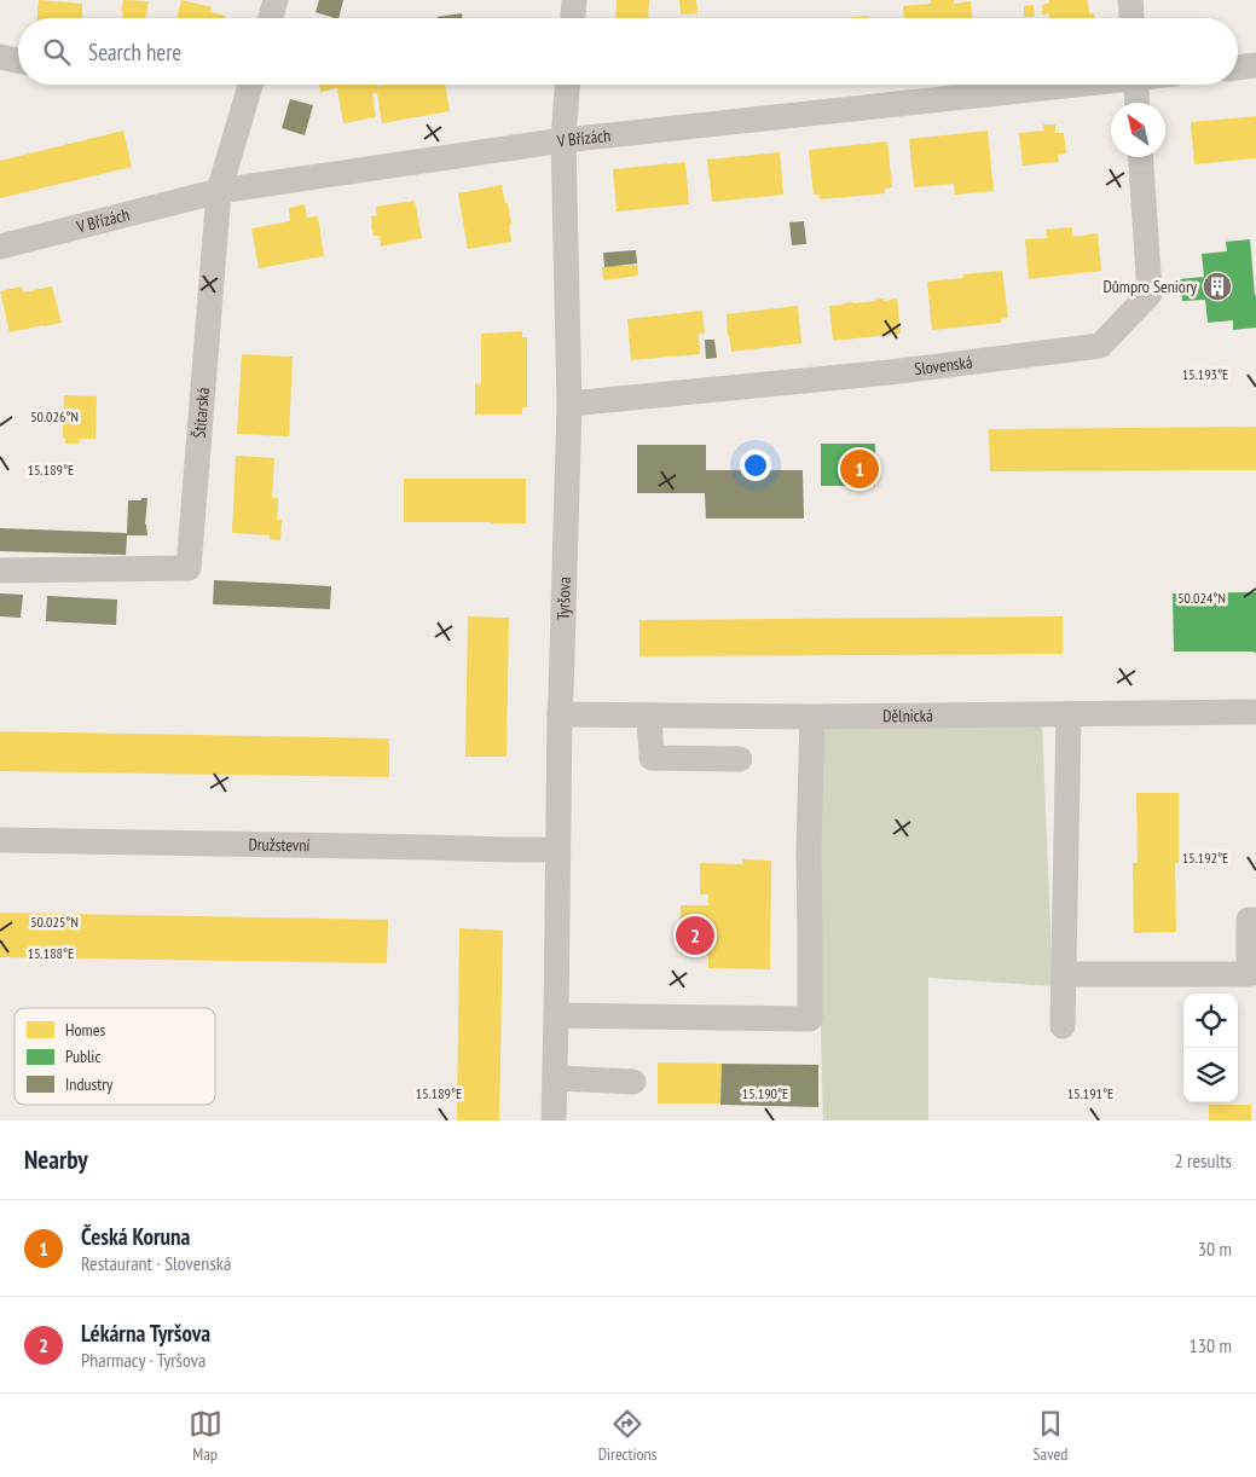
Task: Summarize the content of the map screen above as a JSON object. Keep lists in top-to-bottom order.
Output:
{
  "streets": {
    "street": [
      "V Břízách",
      "Slovenská",
      "Štítarská",
      "Tyršova",
      "Dělnická",
      "Družstevní"
    ]
  },
  "crossings": [
    ["V Břízách", "Štítarská"],
    ["V Břízách", "Tyršova"],
    ["Slovenská", "Tyršova"],
    ["Tyršova", "Dělnická"],
    ["Tyršova", "Družstevní"]
  ],
  "places": {
    "building": ["Důmpro Seniory"]
  },
  "legend": ["Homes", "Public", "Industry"],
  "north": "top left",
  "page": {
    "search": "Search here",
    "pins": ["1", "2"],
    "heading": ["Nearby", "2 results"],
    "list": [
      {
        "mark": "1",
        "name": "Česká Koruna",
        "note": "Restaurant · Slovenská",
        "value": "30 m"
      },
      {
        "mark": "2",
        "name": "Lékárna Tyršova",
        "note": "Pharmacy · Tyršova",
        "value": "130 m"
      }
    ],
    "nav": ["Map", "Directions", "Saved"]
  },
  "coordinates": [
    "15.193°E",
    "50.026°N",
    "15.189°E",
    "50.024°N",
    "15.192°E",
    "50.025°N",
    "15.188°E",
    "15.190°E",
    "15.191°E"
  ]
}
